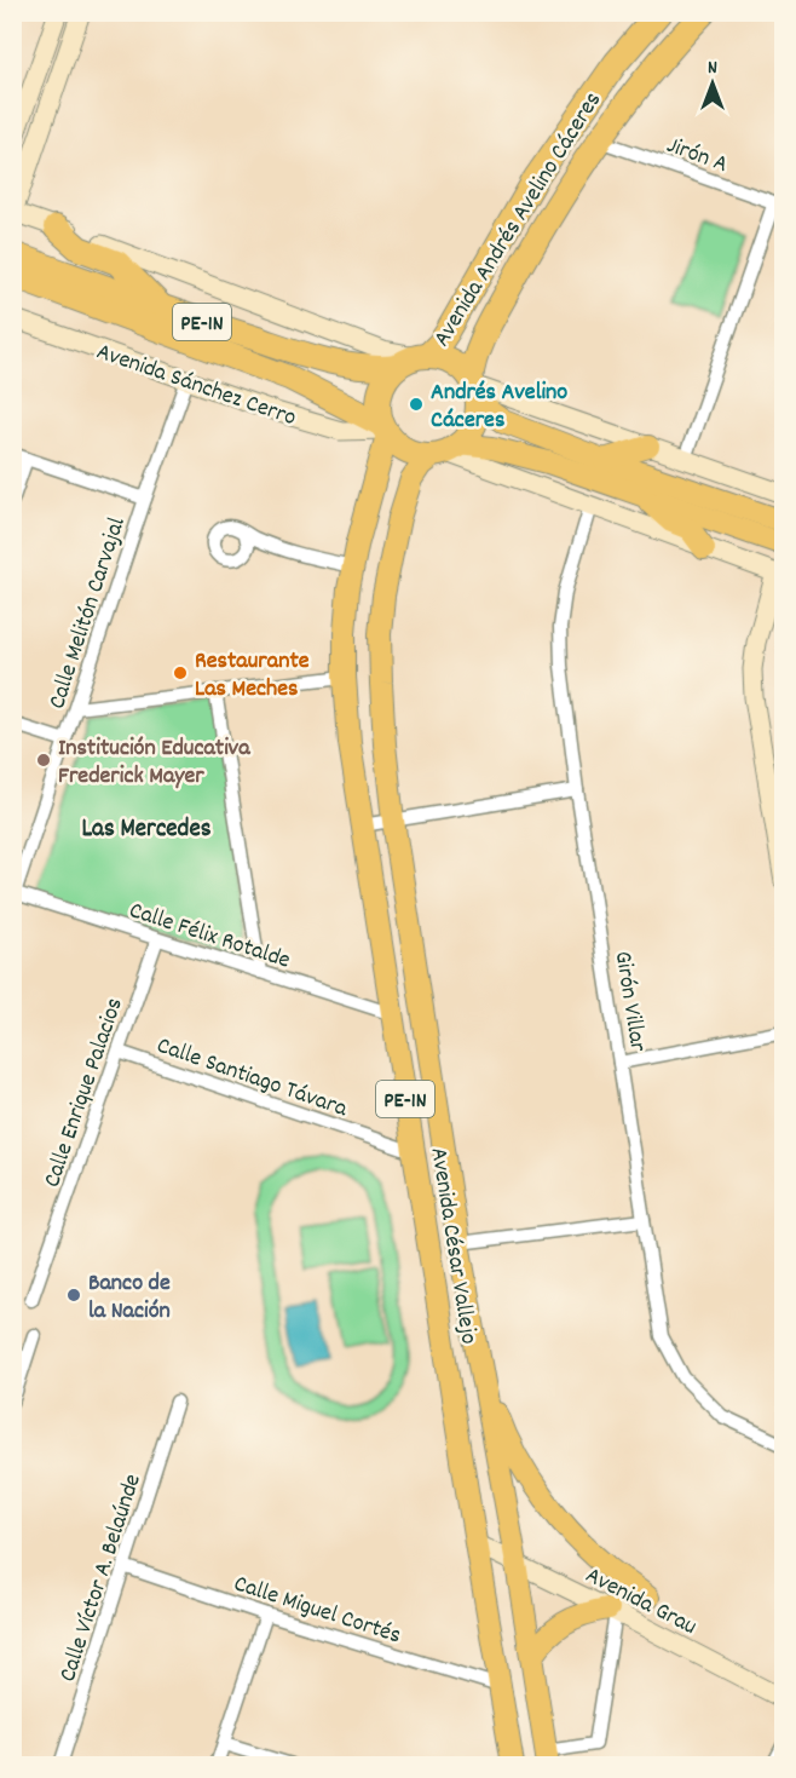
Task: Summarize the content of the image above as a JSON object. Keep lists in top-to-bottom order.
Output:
{
  "streets": {
    "highway": ["Avenida Andrés Avelino Cáceres", "PE-1N", "Avenida Sánchez Cerro"],
    "main road": ["Avenida César Vallejo", "Avenida Grau"],
    "street": [
      "Jirón A",
      "Calle Melitón Carvajal",
      "Calle Félix Rotalde",
      "Girón Villar",
      "Calle Santiago Távara",
      "Calle Enrique Palacios",
      "Calle Víctor A. Belaúnde",
      "Calle Miguel Cortés"
    ]
  },
  "crossings": [
    ["Jirón A", "Avenida Andrés Avelino Cáceres"],
    ["Avenida Andrés Avelino Cáceres", "PE-1N"],
    ["Avenida Andrés Avelino Cáceres", "Avenida Sánchez Cerro"],
    ["Avenida Andrés Avelino Cáceres", "Avenida César Vallejo"],
    ["PE-1N", "Avenida Sánchez Cerro"],
    ["PE-1N", "Avenida César Vallejo"],
    ["Avenida Sánchez Cerro", "Calle Melitón Carvajal"],
    ["Avenida Sánchez Cerro", "Avenida César Vallejo"],
    ["Calle Melitón Carvajal", "Calle Félix Rotalde"],
    ["Calle Félix Rotalde", "Calle Enrique Palacios"],
    ["Calle Félix Rotalde", "Avenida César Vallejo"],
    ["Calle Santiago Távara", "Calle Enrique Palacios"],
    ["Calle Santiago Távara", "Avenida César Vallejo"],
    ["Avenida César Vallejo", "Avenida Grau"],
    ["Avenida César Vallejo", "Calle Miguel Cortés"],
    ["Calle Víctor A. Belaúnde", "Calle Miguel Cortés"]
  ],
  "districts": ["Las Mercedes"],
  "places": [
    "Andrés Avelino Cáceres",
    "Restaurante Las Meches",
    "Institución Educativa Frederick Mayer",
    "Banco de la Nación"
  ],
  "north": "top"
}
